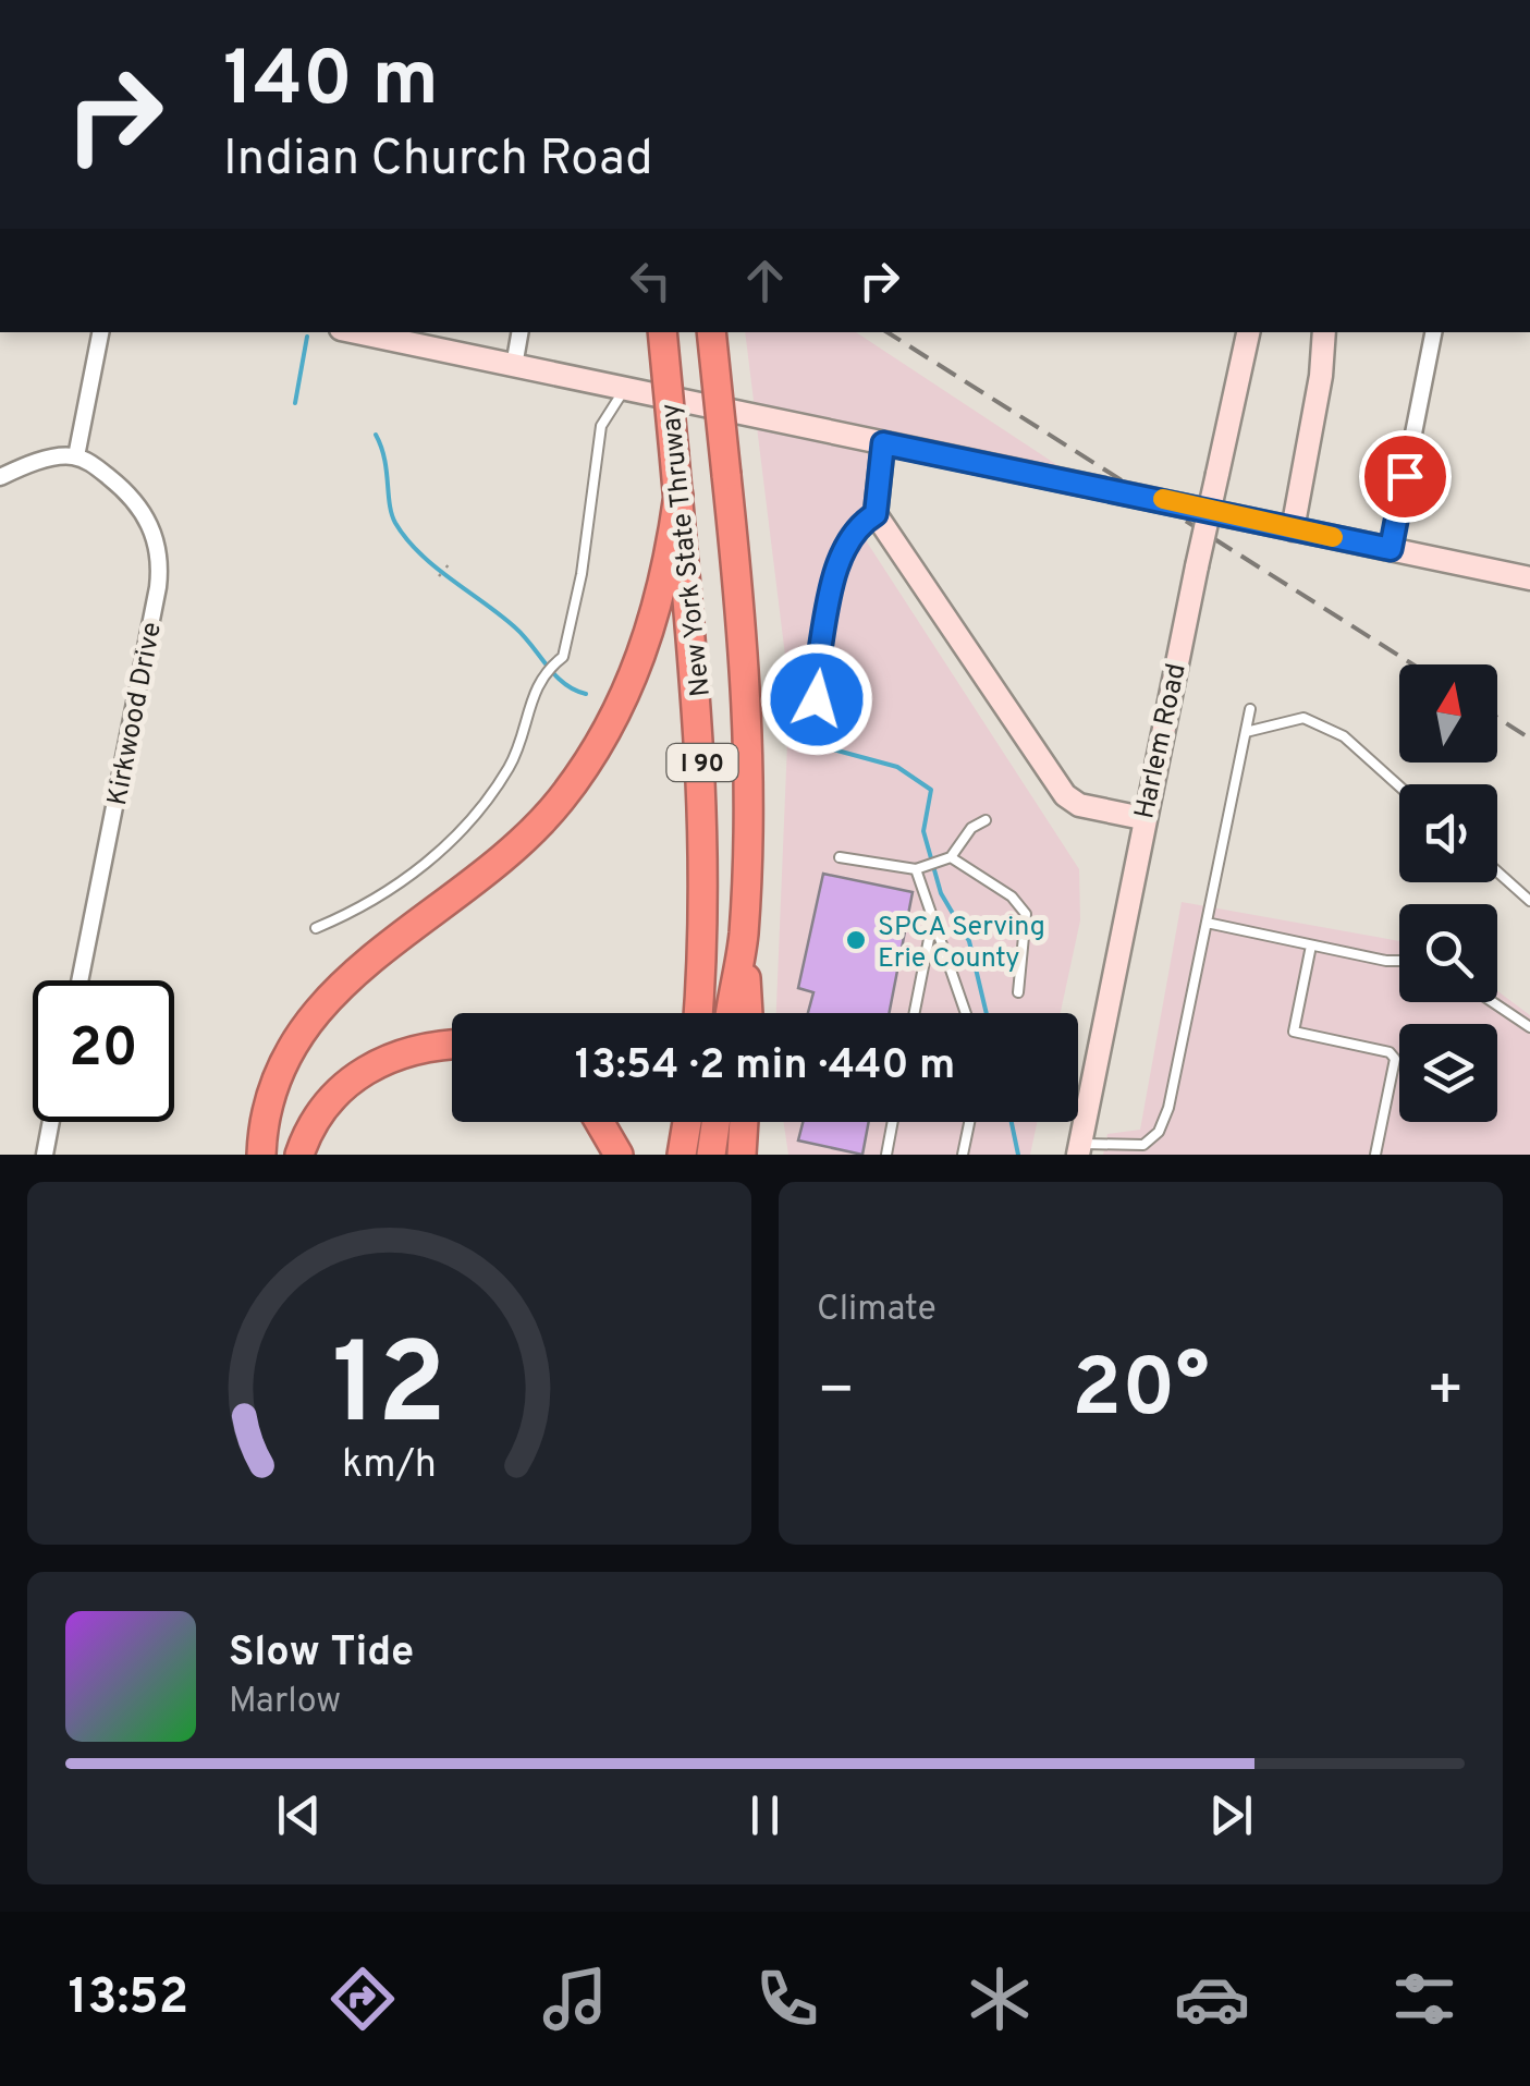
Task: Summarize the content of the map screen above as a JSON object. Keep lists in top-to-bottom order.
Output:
{
  "streets": {
    "highway": ["New York State Thruway", "I 90"],
    "main road": ["Harlem Road"],
    "street": ["Kirkwood Drive"]
  },
  "places": ["SPCA Serving Erie County"],
  "north": "top",
  "page": {
    "turn": ["140 m", "Indian Church Road"],
    "limit": "20",
    "trip": "13:54 · 2 min · 440 m",
    "tile": "Climate",
    "heat": ["−", "20°", "+"],
    "song": ["Slow Tide", "Marlow"],
    "tabs": "13:52",
    "gauge": ["12", "km/h"]
  }
}
